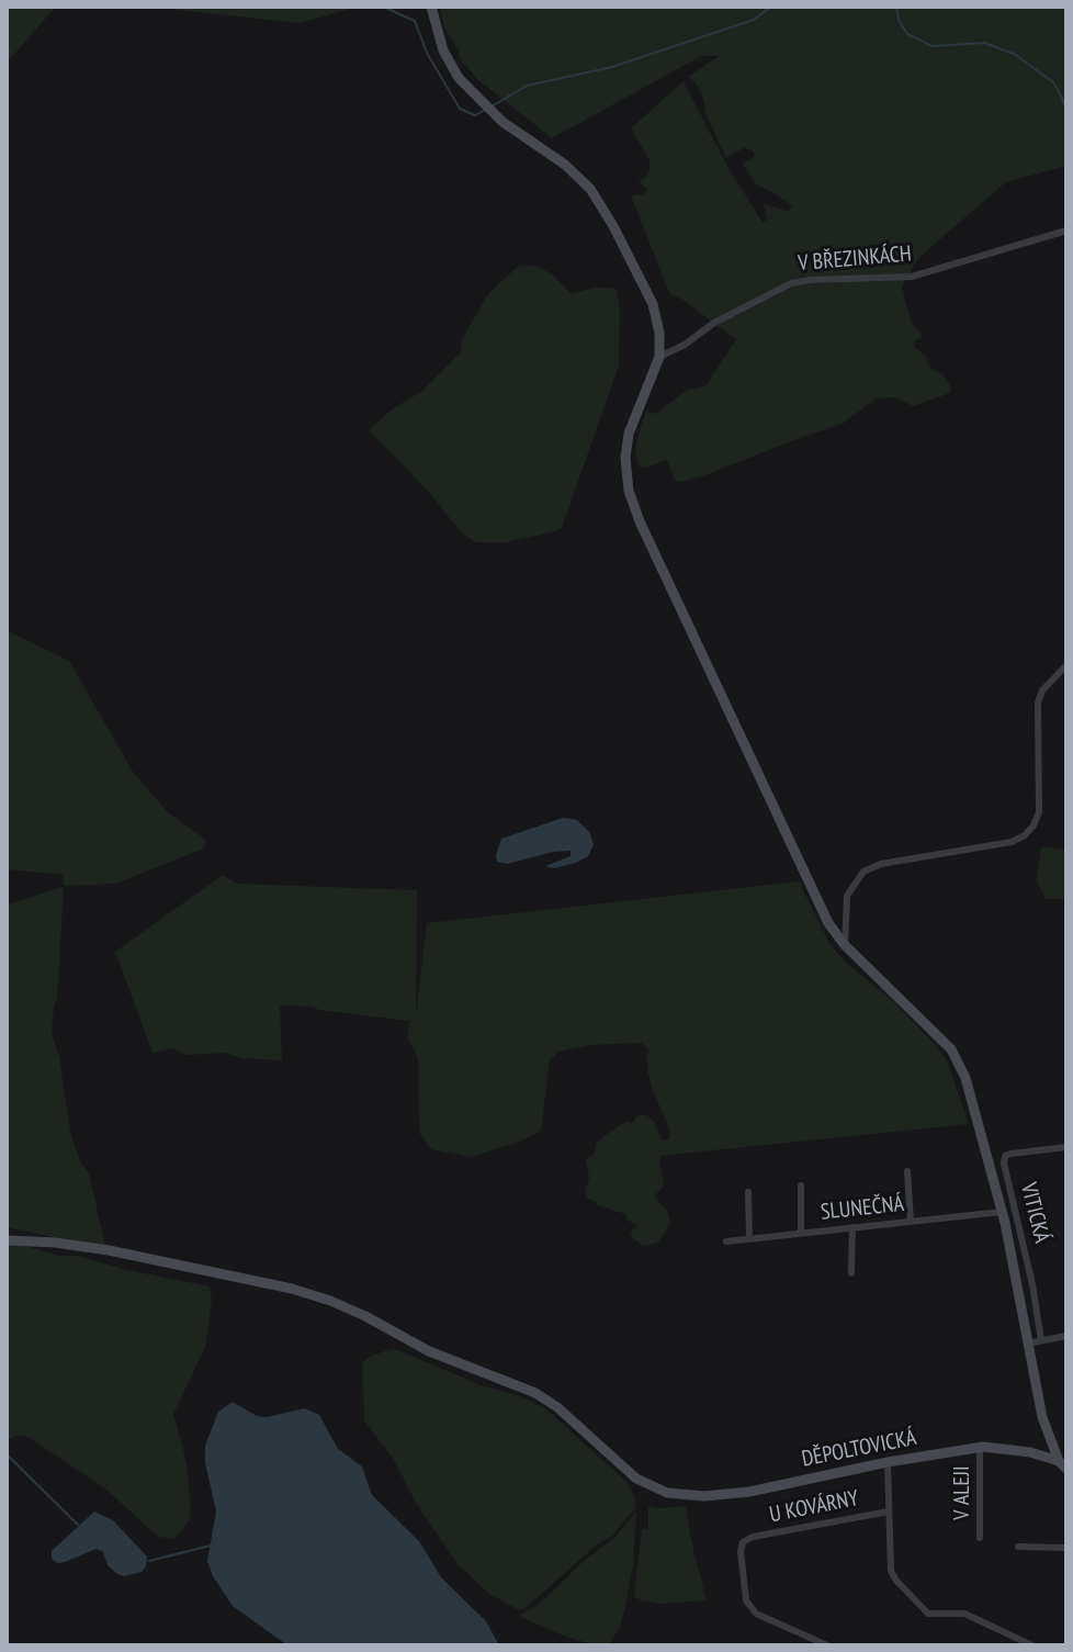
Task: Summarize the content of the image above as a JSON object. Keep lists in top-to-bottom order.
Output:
{
  "streets": {
    "street": [
      "V BŘEZINKÁCH",
      "SLUNEČNÁ",
      "VITICKÁ",
      "DĚPOLTOVICKÁ",
      "V ALEJI",
      "U KOVÁRNY"
    ]
  },
  "crossings": [
    ["V BŘEZINKÁCH", "DĚPOLTOVICKÁ"],
    ["SLUNEČNÁ", "DĚPOLTOVICKÁ"],
    ["DĚPOLTOVICKÁ", "V ALEJI"],
    ["DĚPOLTOVICKÁ", "U KOVÁRNY"]
  ]
}
